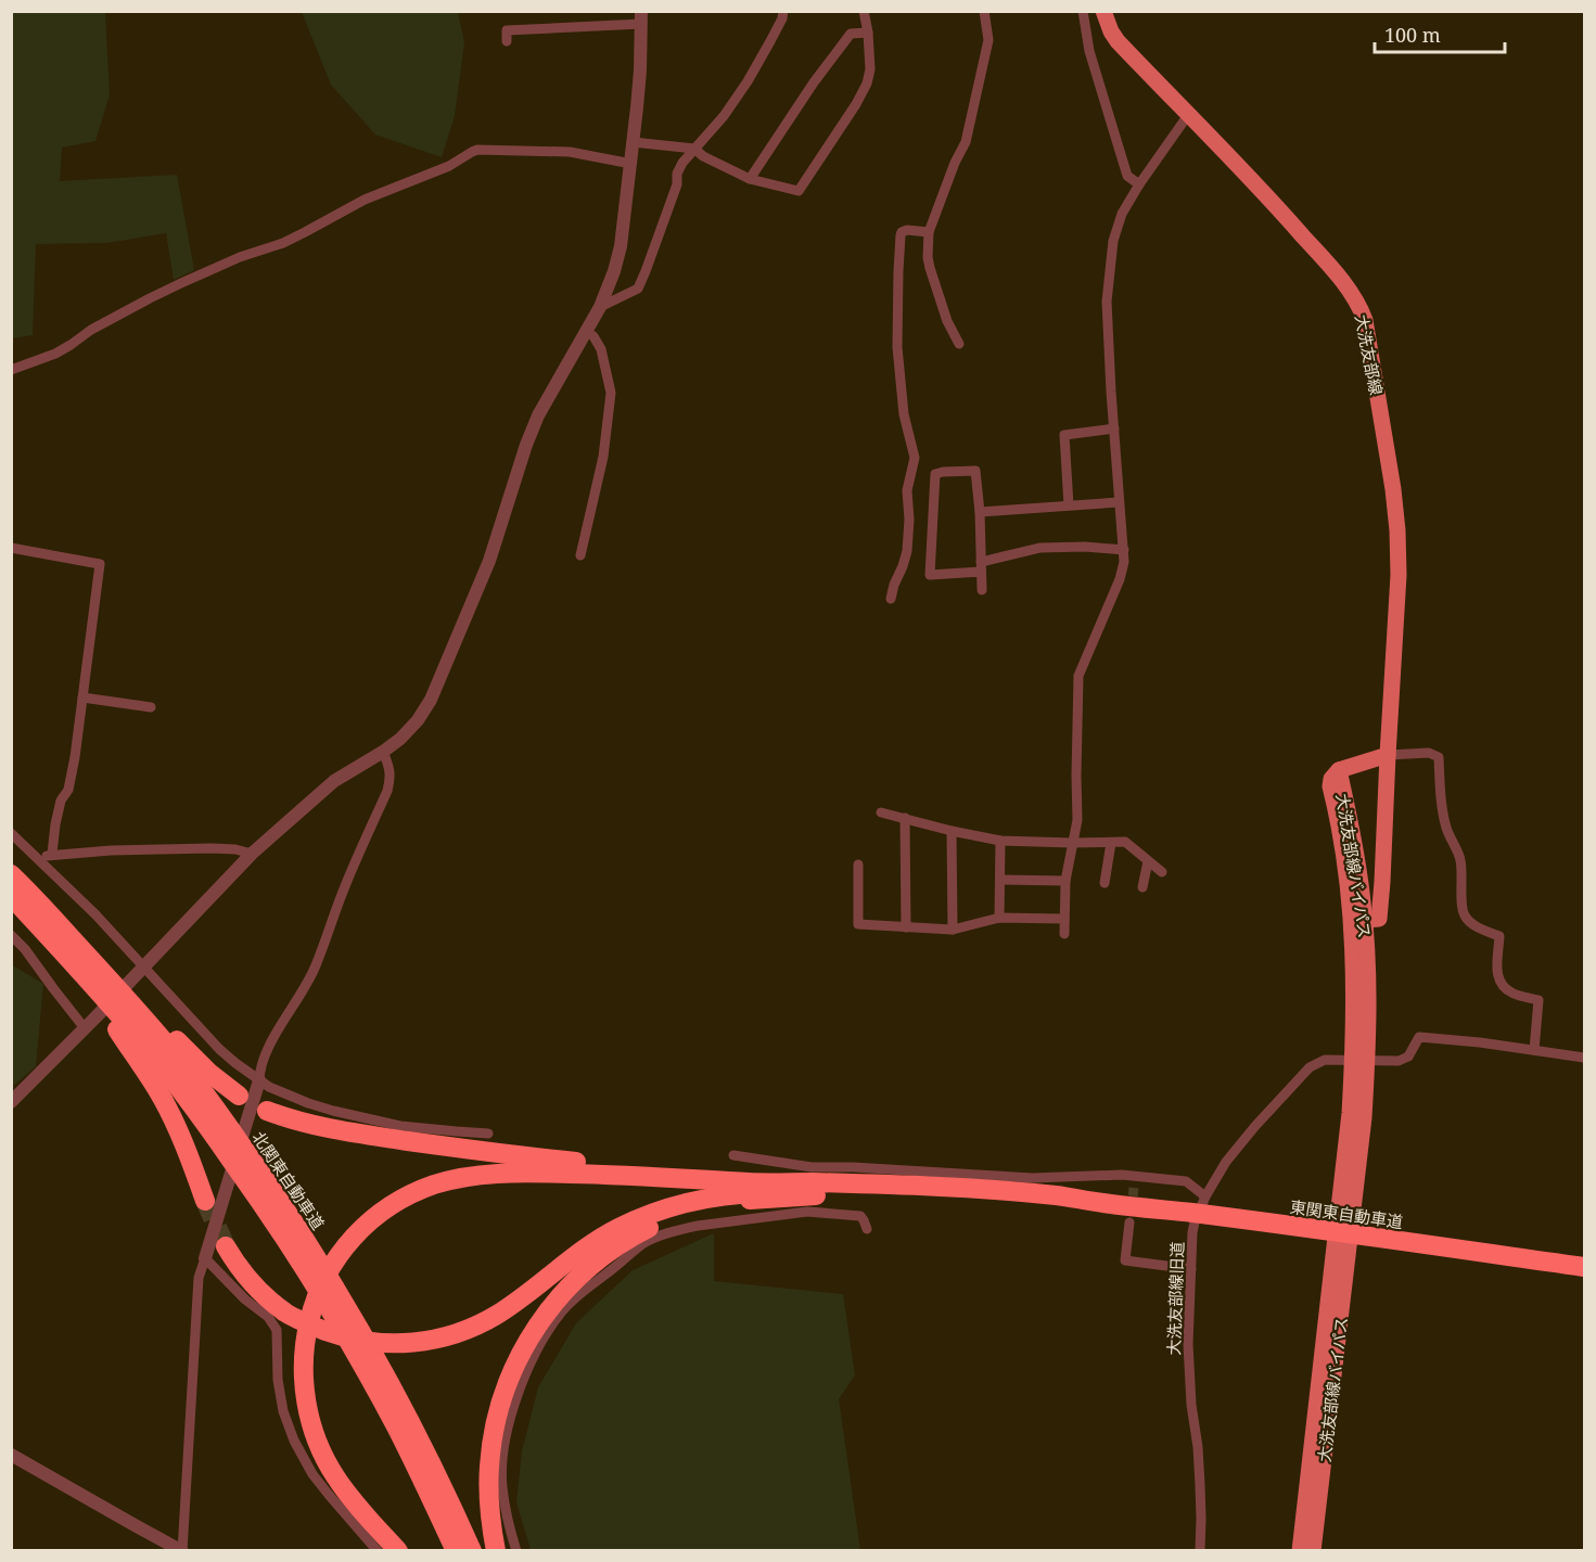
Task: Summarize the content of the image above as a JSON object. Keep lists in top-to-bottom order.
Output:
{
  "streets": {
    "highway": ["北関東自動車道", "東関東自動車道"],
    "main road": ["大洗友部線", "大洗友部線バイパス"],
    "street": ["大洗友部線旧道"]
  },
  "crossings": [
    ["大洗友部線", "大洗友部線バイパス"],
    ["大洗友部線バイパス", "大洗友部線旧道"]
  ],
  "scale_bar": "100 m"
}
